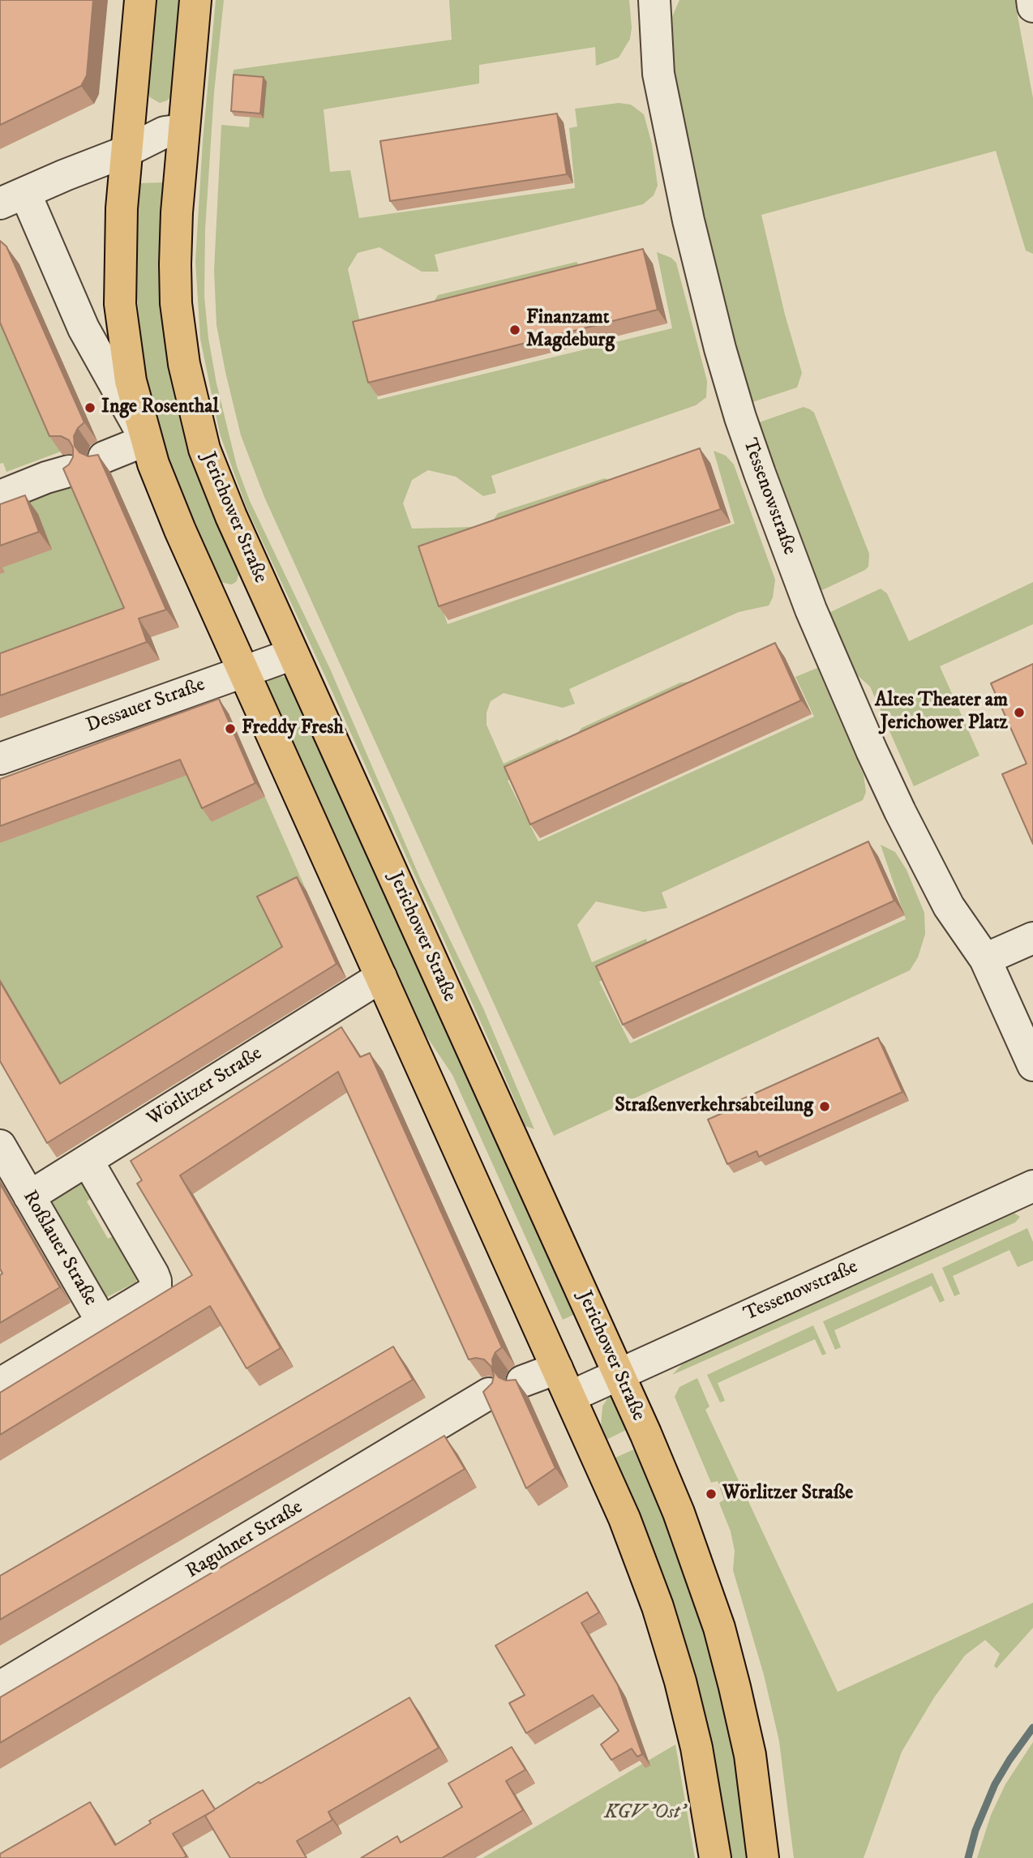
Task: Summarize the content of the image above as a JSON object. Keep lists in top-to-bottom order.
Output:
{
  "streets": {
    "main road": ["Jerichower Straße"],
    "street": [
      "Tessenowstraße",
      "Dessauer Straße",
      "Wörlitzer Straße",
      "Roßlauer Straße",
      "Raguhner Straße"
    ]
  },
  "crossings": [
    ["Tessenowstraße", "Jerichower Straße"],
    ["Jerichower Straße", "Dessauer Straße"],
    ["Wörlitzer Straße", "Roßlauer Straße"]
  ],
  "parks": ["KGV 'Ost'"],
  "places": [
    "Finanzamt Magdeburg",
    "Inge Rosenthal",
    "Altes Theater am Jerichower Platz",
    "Freddy Fresh",
    "Straßenverkehrsabteilung",
    "Wörlitzer Straße"
  ]
}
